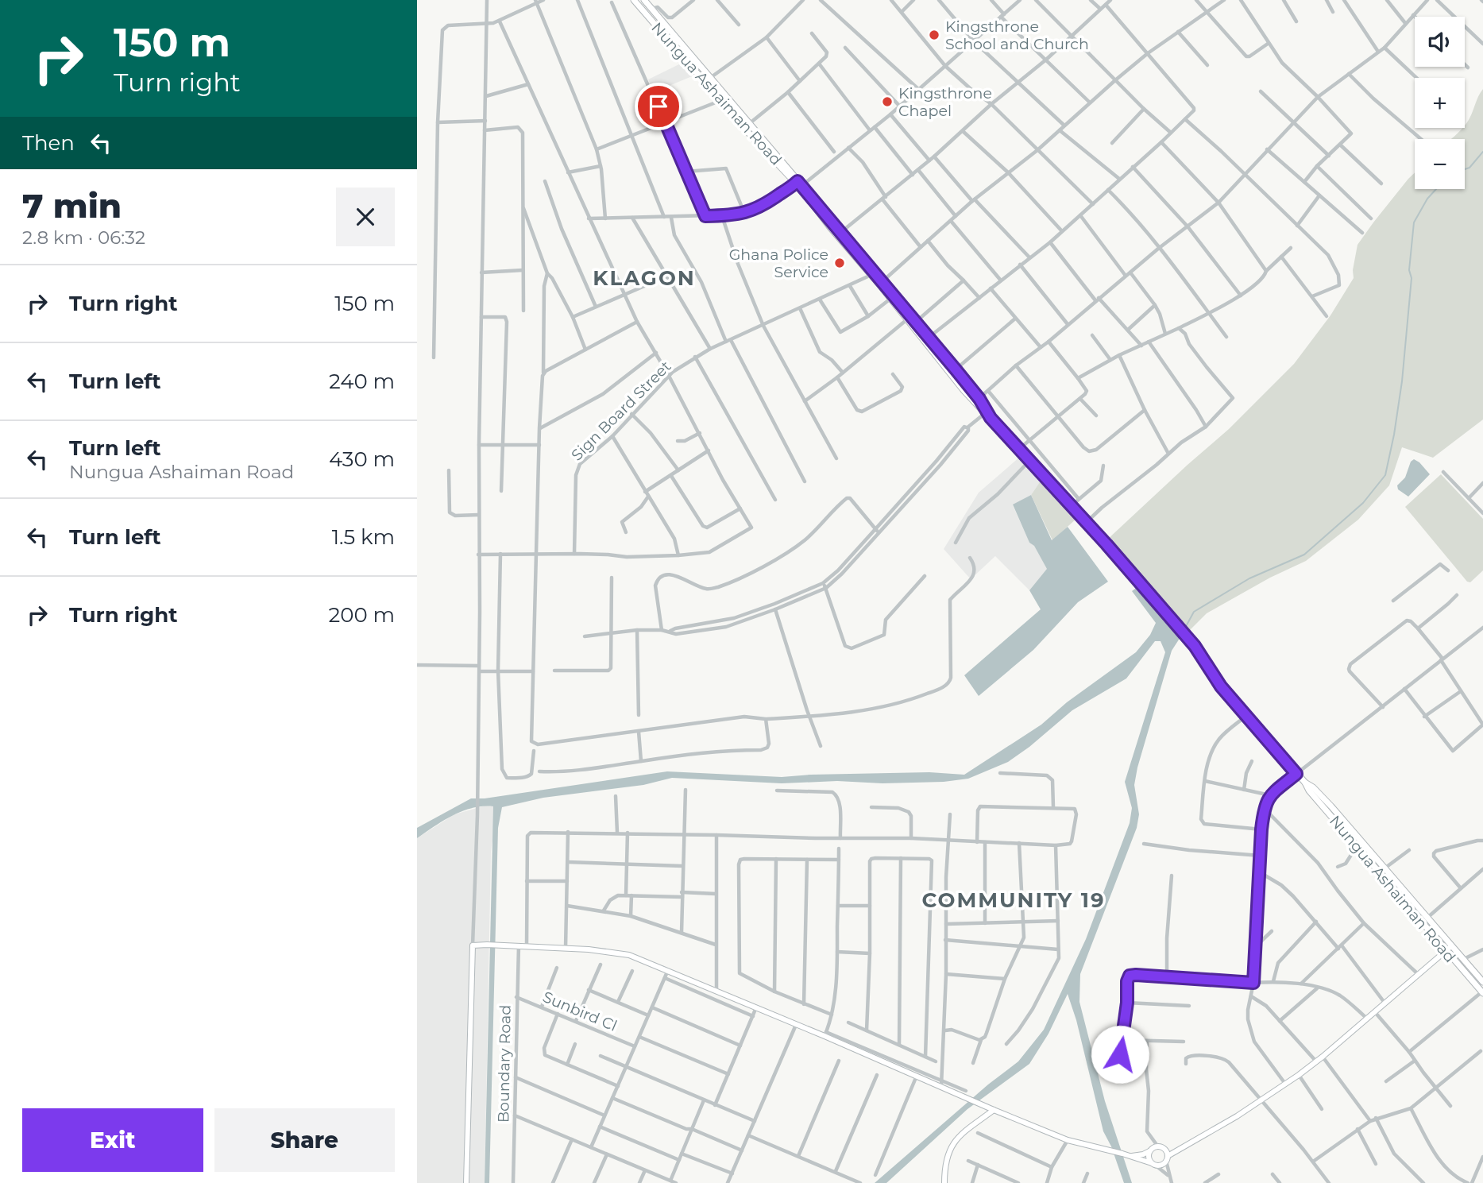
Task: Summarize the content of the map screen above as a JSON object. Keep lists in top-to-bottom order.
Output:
{
  "streets": {
    "main road": ["Nungua Ashaiman Road"],
    "street": ["Sign Board Street", "Sunbird Cl", "Boundary Road"]
  },
  "crossings": [
    ["Nungua Ashaiman Road", "Sign Board Street"],
    ["Sunbird Cl", "Boundary Road"]
  ],
  "districts": ["KLAGON", "COMMUNITY 19"],
  "places": ["Kingsthrone School and Church", "Kingsthrone Chapel", "Ghana Police Service"],
  "page": {
    "turn": ["150 m", "Turn right"],
    "map_buttons": ["+", "−"],
    "then": "Then",
    "heading": ["7 min", "2.8 km · 06:32"],
    "list": [
      {
        "name": "Turn right",
        "value": "150 m"
      },
      {
        "name": "Turn left",
        "value": "240 m"
      },
      {
        "name": "Turn left",
        "note": "Nungua Ashaiman Road",
        "value": "430 m"
      },
      {
        "name": "Turn left",
        "value": "1.5 km"
      },
      {
        "name": "Turn right",
        "value": "200 m"
      }
    ],
    "buttons": ["Exit", "Share"]
  }
}
